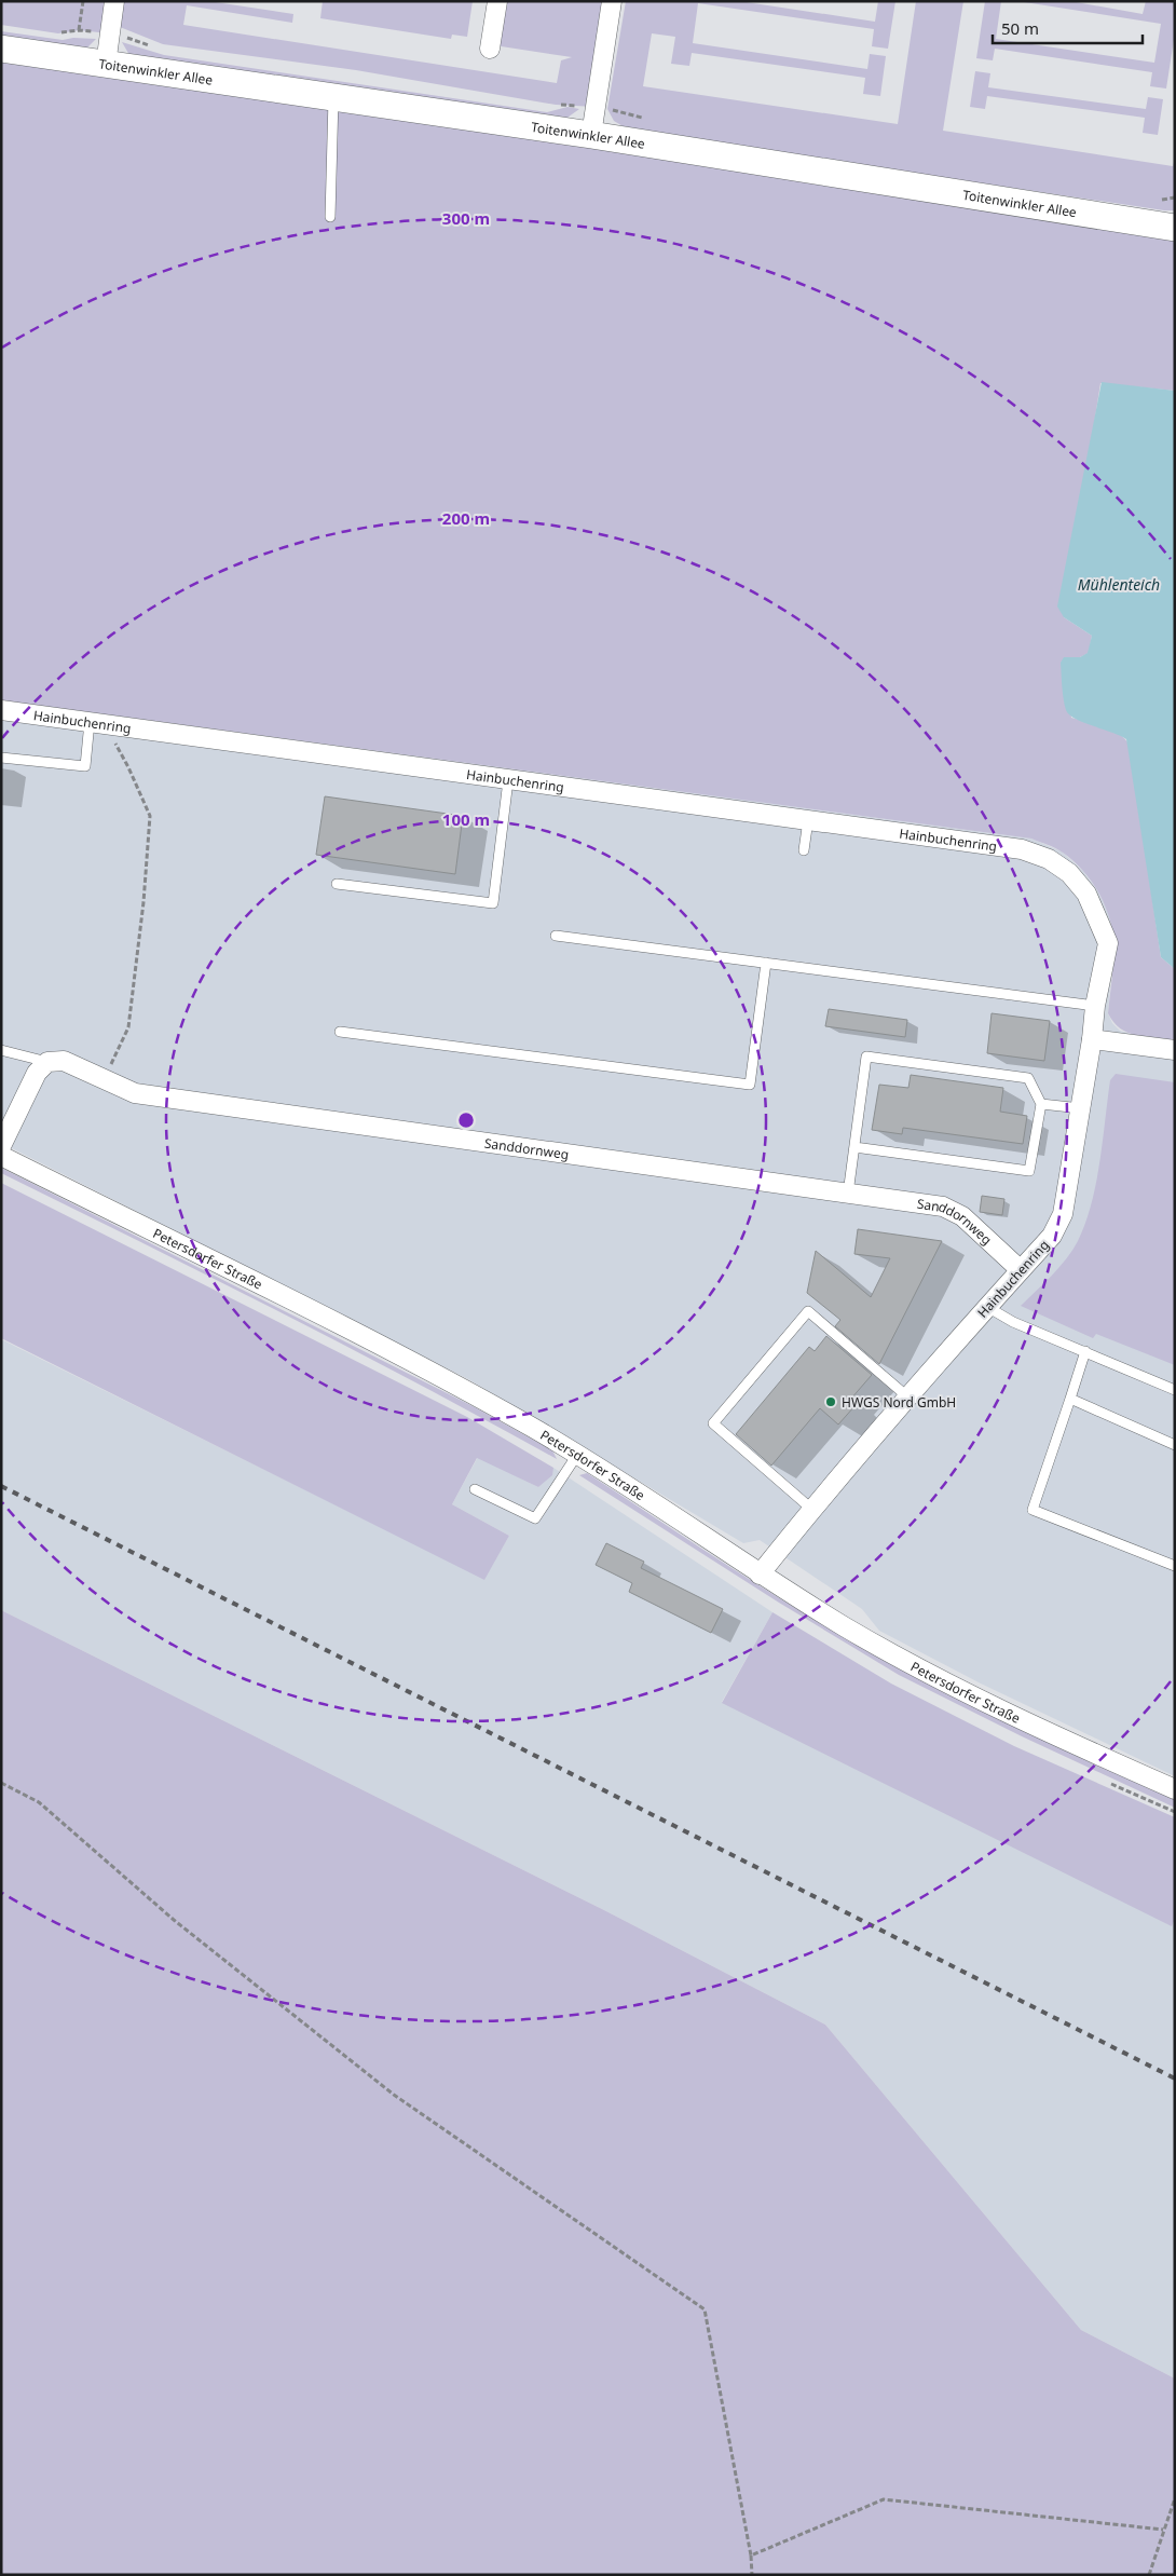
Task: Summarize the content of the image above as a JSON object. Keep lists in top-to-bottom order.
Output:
{
  "streets": {
    "street": [
      "Toitenwinkler Allee",
      "Hainbuchenring",
      "Sanddornweg",
      "Petersdorfer Straße"
    ]
  },
  "crossings": [
    ["Hainbuchenring", "Sanddornweg"],
    ["Hainbuchenring", "Petersdorfer Straße"]
  ],
  "water": ["Mühlenteich"],
  "places": ["HWGS Nord GmbH"],
  "scale_bar": "50 m",
  "rings": ["300 m", "200 m", "100 m"]
}
